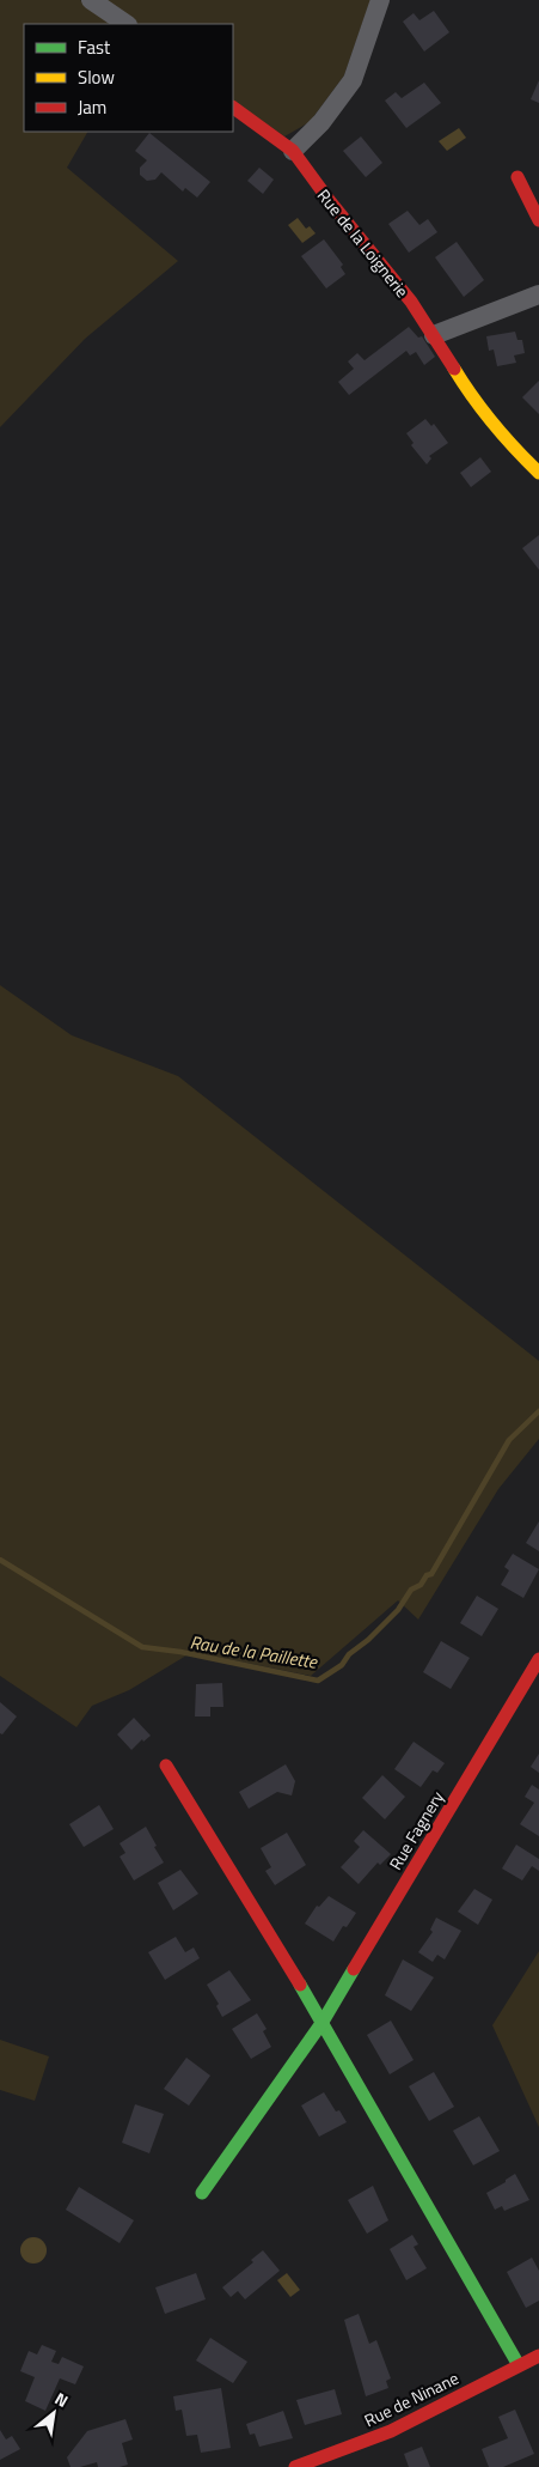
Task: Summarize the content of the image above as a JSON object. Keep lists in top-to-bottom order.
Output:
{
  "streets": {
    "street": ["Rue de la Loignerie", "Rue Fagnery", "Rue de Ninane"]
  },
  "water": ["Rau de la Paillette"],
  "legend": ["Fast", "Slow", "Jam"],
  "north": "top right"
}
